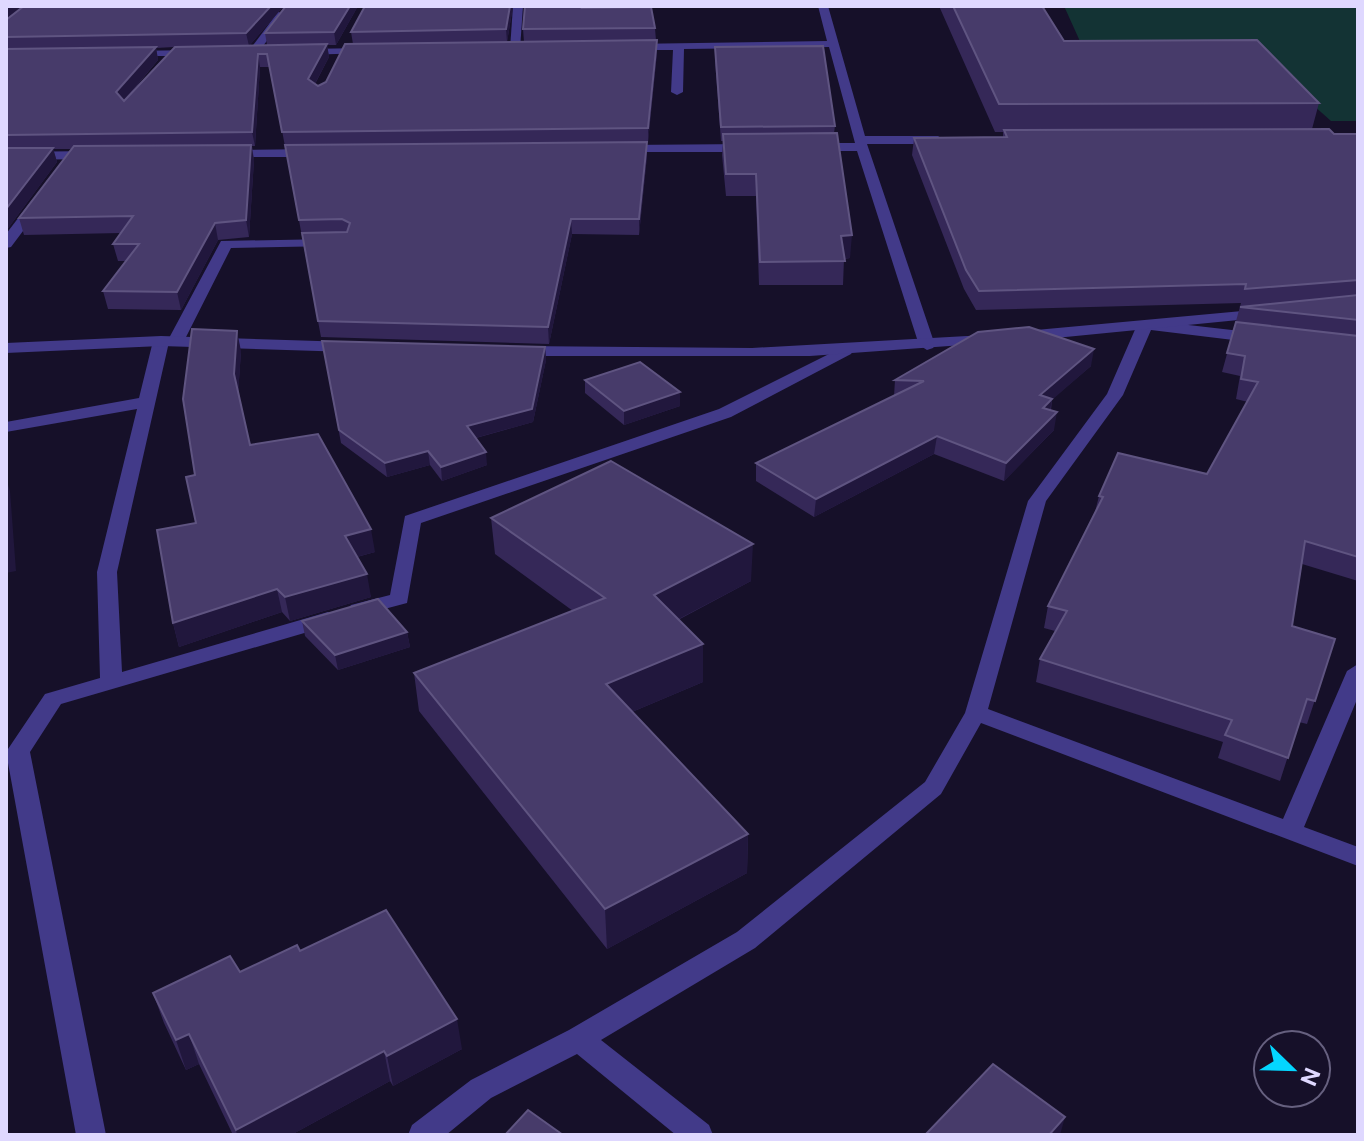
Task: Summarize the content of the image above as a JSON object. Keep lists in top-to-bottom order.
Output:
{
  "north": "bottom right"
}
